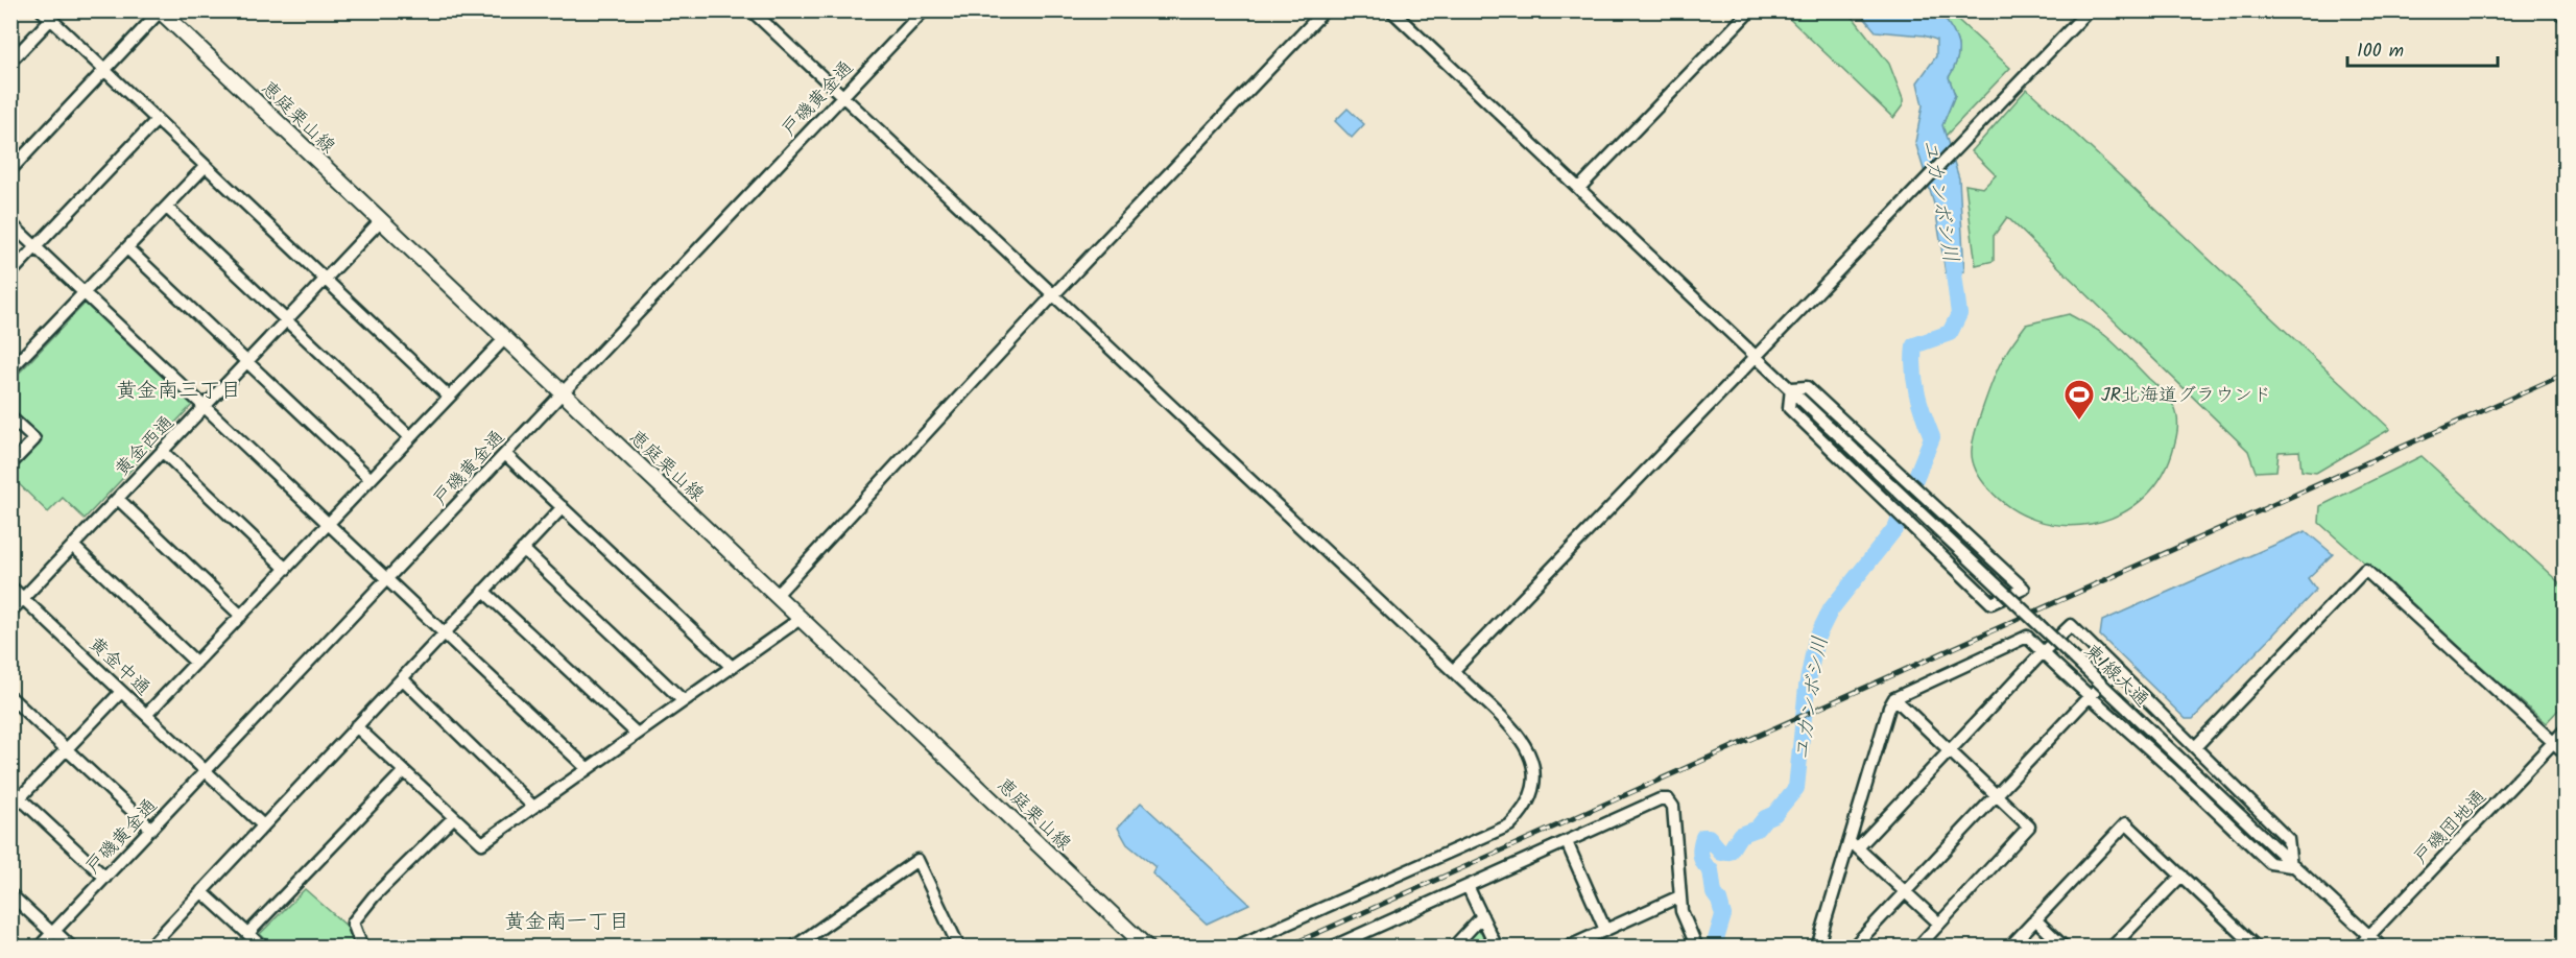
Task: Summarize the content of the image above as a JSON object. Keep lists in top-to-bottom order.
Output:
{
  "streets": {
    "main road": ["恵庭栗山線"],
    "street": [
      "戸磯黄金通",
      "黄金西通",
      "黄金中通",
      "東1線大通",
      "戸磯団地通"
    ]
  },
  "crossings": [
    ["戸磯黄金通", "恵庭栗山線"],
    ["戸磯黄金通", "黄金中通"],
    ["恵庭栗山線", "黄金西通"],
    ["黄金西通", "黄金中通"],
    ["東1線大通", "戸磯団地通"]
  ],
  "districts": ["黄金南三丁目", "黄金南一丁目"],
  "water": ["ユカンボシ川"],
  "places": {
    "sports": ["JR北海道グラウンド"]
  },
  "scale_bar": "100 m"
}
